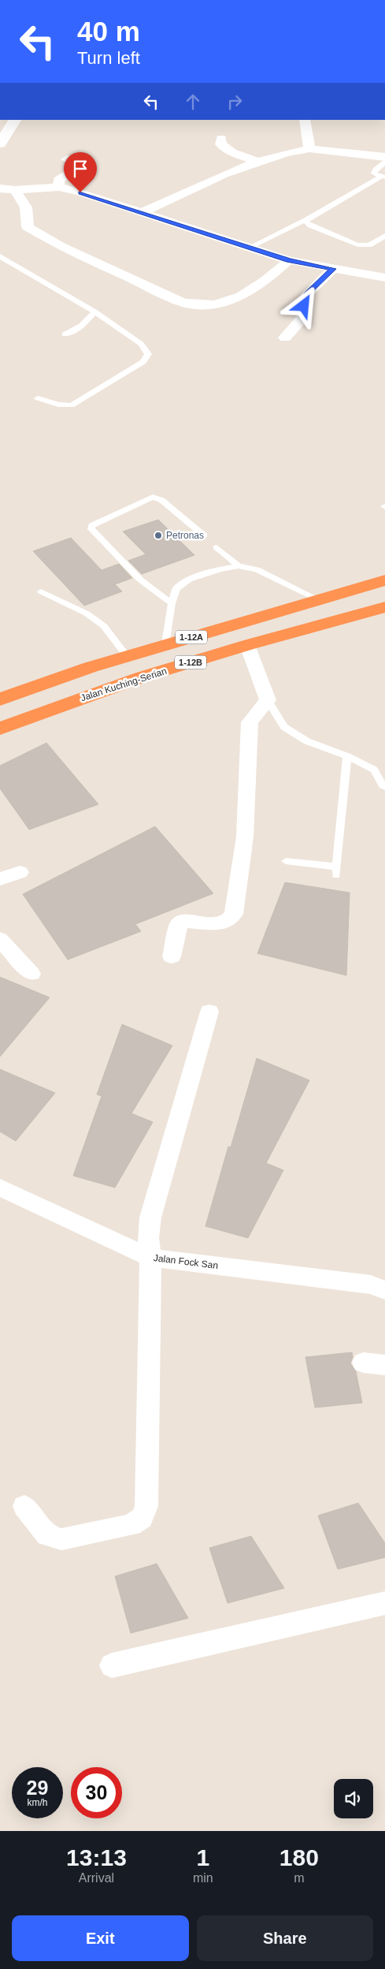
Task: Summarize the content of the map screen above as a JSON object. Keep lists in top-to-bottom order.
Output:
{
  "streets": {
    "highway": ["1-12A", "1-12B", "Jalan Kuching-Serian"],
    "street": ["Jalan Fock San"]
  },
  "places": ["Petronas"],
  "page": {
    "turn": ["40 m", "Turn left"],
    "speed": "29 km/h",
    "limit": "30",
    "eta": [
      "13:13",
      "Arrival",
      "1",
      "min",
      "180",
      "m"
    ],
    "buttons": ["Exit", "Share"]
  }
}
